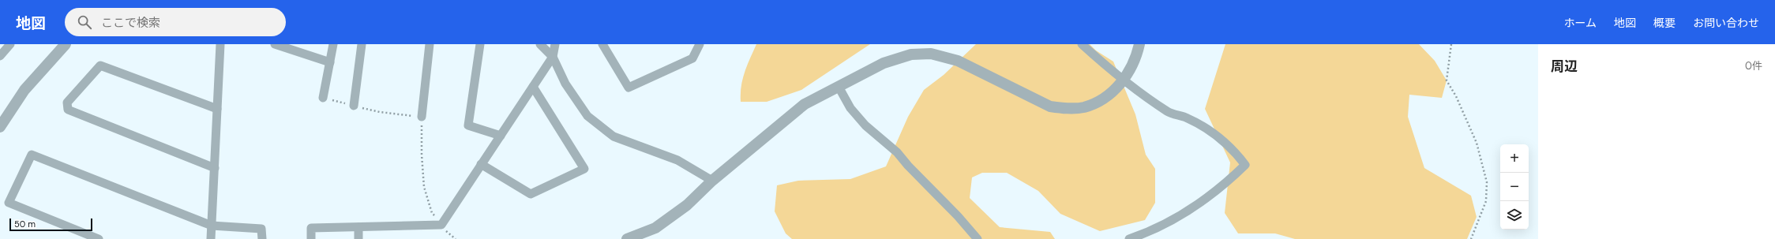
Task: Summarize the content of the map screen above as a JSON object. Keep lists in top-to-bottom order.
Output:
{
  "scale_bar": "50 m",
  "page": {
    "header": "地図",
    "search": "ここで検索",
    "nav": [
      "ホーム",
      "地図",
      "概要",
      "お問い合わせ"
    ],
    "heading": ["周辺", "0件"],
    "map_buttons": ["+", "−"],
    "scale": "50 m"
  }
}
